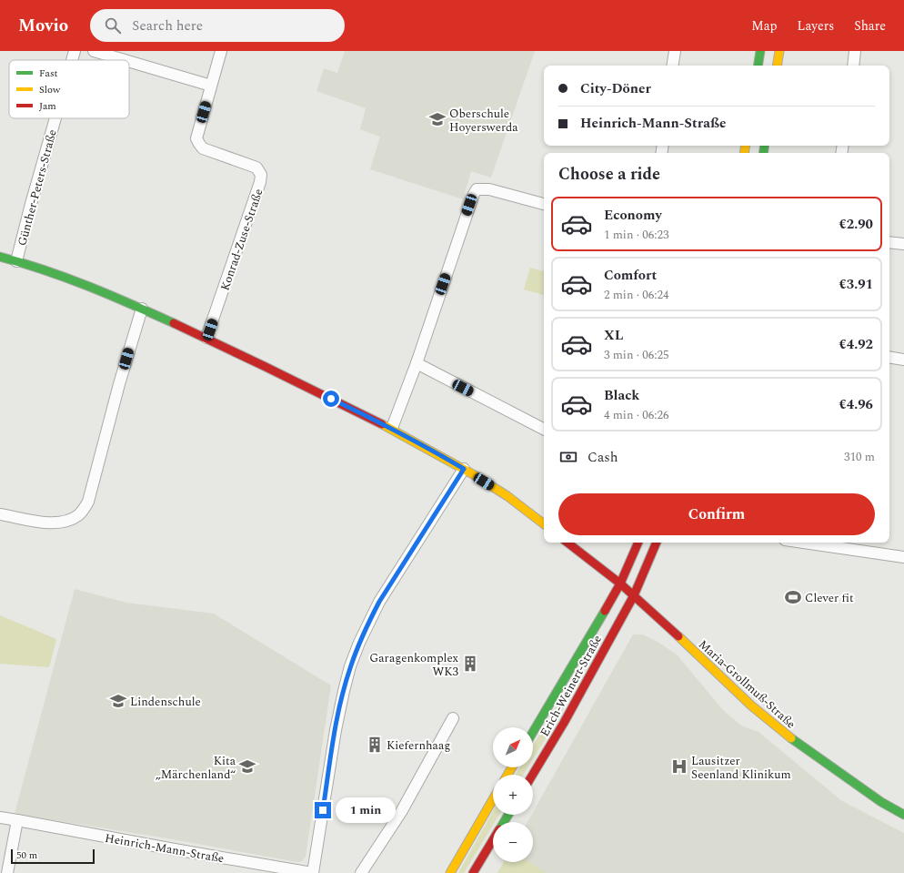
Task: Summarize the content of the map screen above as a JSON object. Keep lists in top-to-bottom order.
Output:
{
  "streets": {
    "street": [
      "Günther-Peters-Straße",
      "Konrad-Zuse-Straße",
      "Maria-Grollmuß-Straße",
      "Erich-Weinert-Straße",
      "Heinrich-Mann-Straße"
    ]
  },
  "crossings": [
    ["Maria-Grollmuß-Straße", "Erich-Weinert-Straße"]
  ],
  "places": {
    "school or university": ["Oberschule Hoyerswerda", "Lindenschule", "Kita „Märchenland“"],
    "sports": ["Clever fit"],
    "building": ["Garagenkomplex WK3", "Kiefernhaag"],
    "hospital": ["Lausitzer Seenland Klinikum"]
  },
  "legend": ["Fast", "Slow", "Jam"],
  "scale_bar": "50 m",
  "north": "top right",
  "page": {
    "header": "Movio",
    "search": "Search here",
    "nav": ["Map", "Layers", "Share"],
    "banner": ["City-Döner", "Heinrich-Mann-Straße"],
    "heading": "Choose a ride",
    "list": [
      {
        "name": "Economy",
        "note": "1 min · 06:23",
        "value": "€2.90"
      },
      {
        "name": "Comfort",
        "note": "2 min · 06:24",
        "value": "€3.91"
      },
      {
        "name": "XL",
        "note": "3 min · 06:25",
        "value": "€4.92"
      },
      {
        "name": "Black",
        "note": "4 min · 06:26",
        "value": "€4.96"
      }
    ],
    "pay": ["Cash", "310 m"],
    "buttons": "Confirm",
    "map_buttons": ["+", "−"],
    "bubble": "1 min",
    "scale": "50 m"
  }
}
